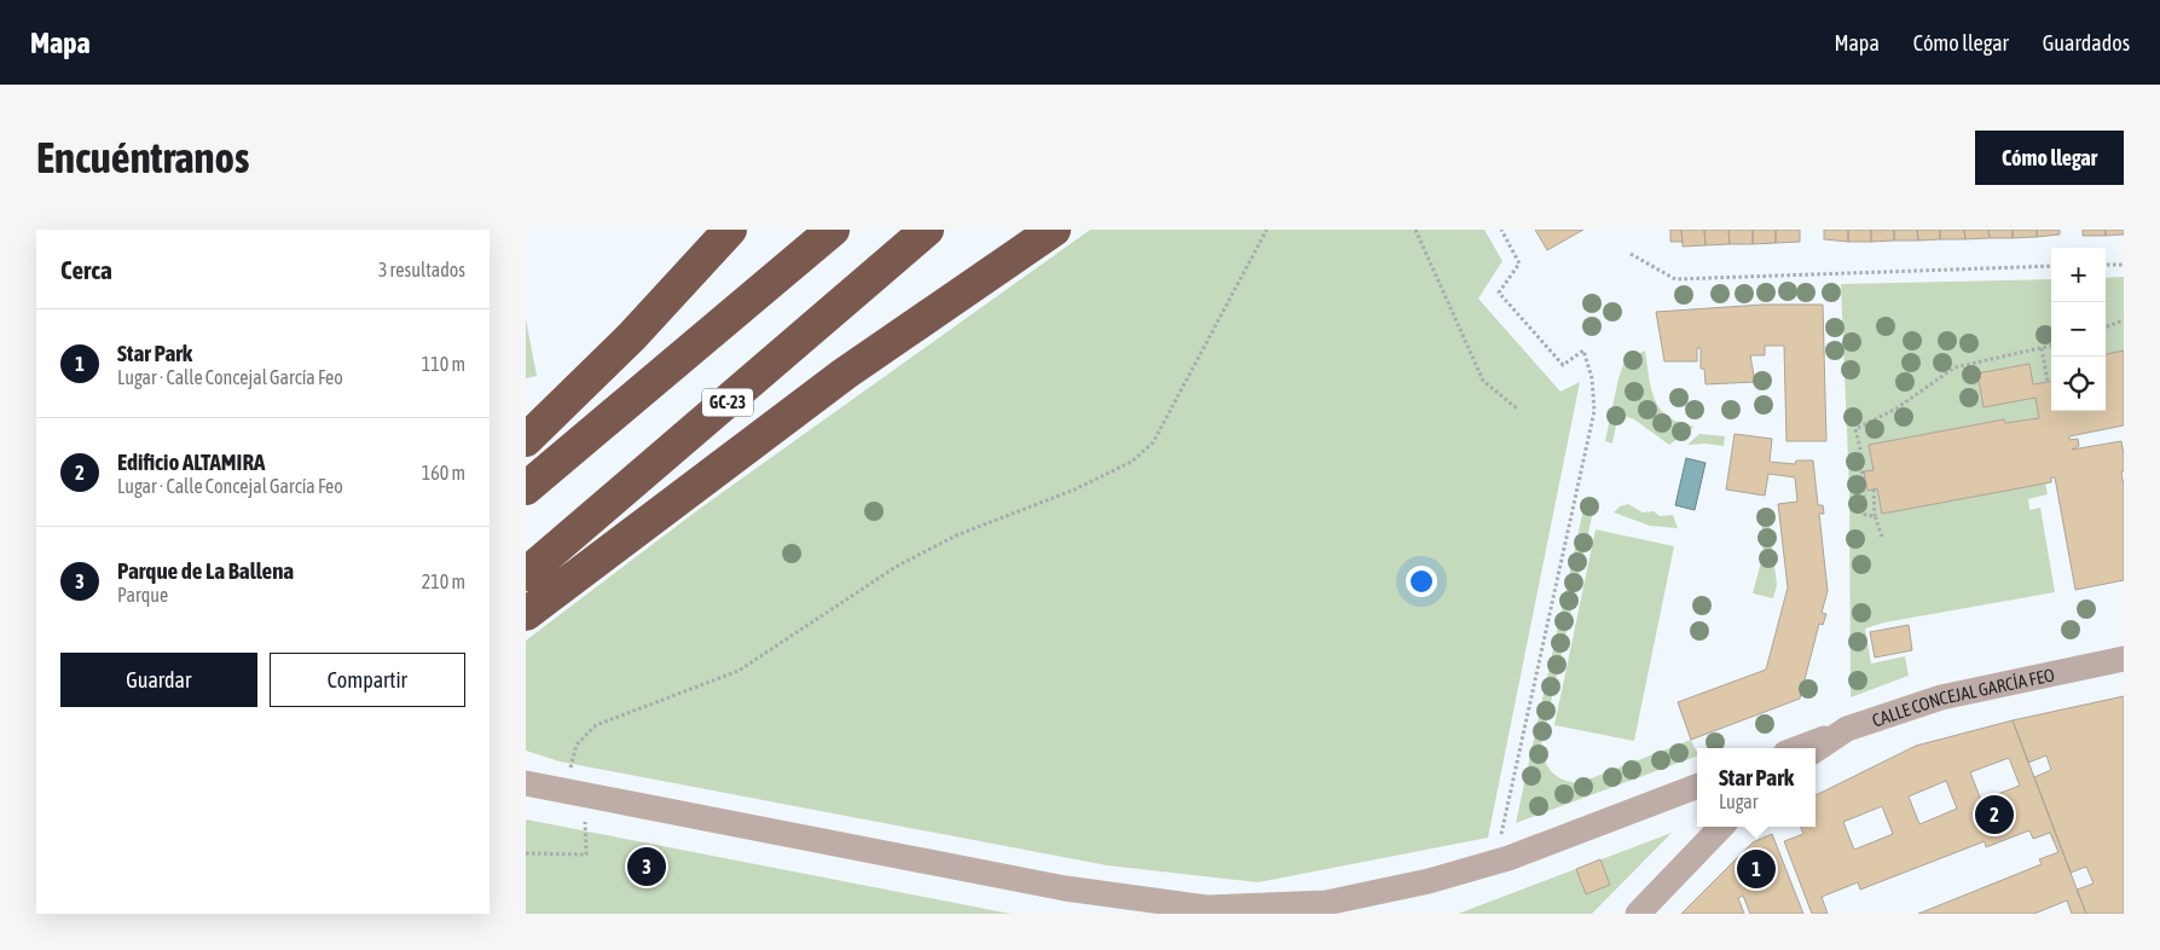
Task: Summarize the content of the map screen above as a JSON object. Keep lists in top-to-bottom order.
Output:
{
  "streets": {
    "highway": ["GC-23"],
    "street": ["CALLE CONCEJAL GARCÍA FEO"]
  },
  "page": {
    "header": "Mapa",
    "nav": ["Mapa", "Cómo llegar", "Guardados"],
    "buttons": [
      "Cómo llegar",
      ["Guardar", "Compartir"]
    ],
    "title": "Encuéntranos",
    "heading": ["Cerca", "3 resultados"],
    "map_buttons": ["+", "−"],
    "list": [
      {
        "mark": "1",
        "name": "Star Park",
        "note": "Lugar · Calle Concejal García Feo",
        "value": "110 m"
      },
      {
        "mark": "2",
        "name": "Edificio ALTAMIRA",
        "note": "Lugar · Calle Concejal García Feo",
        "value": "160 m"
      },
      {
        "mark": "3",
        "name": "Parque de La Ballena",
        "note": "Parque",
        "value": "210 m"
      }
    ],
    "popup": ["Star Park", "Lugar"],
    "pins": ["2", "3", "1"]
  }
}
